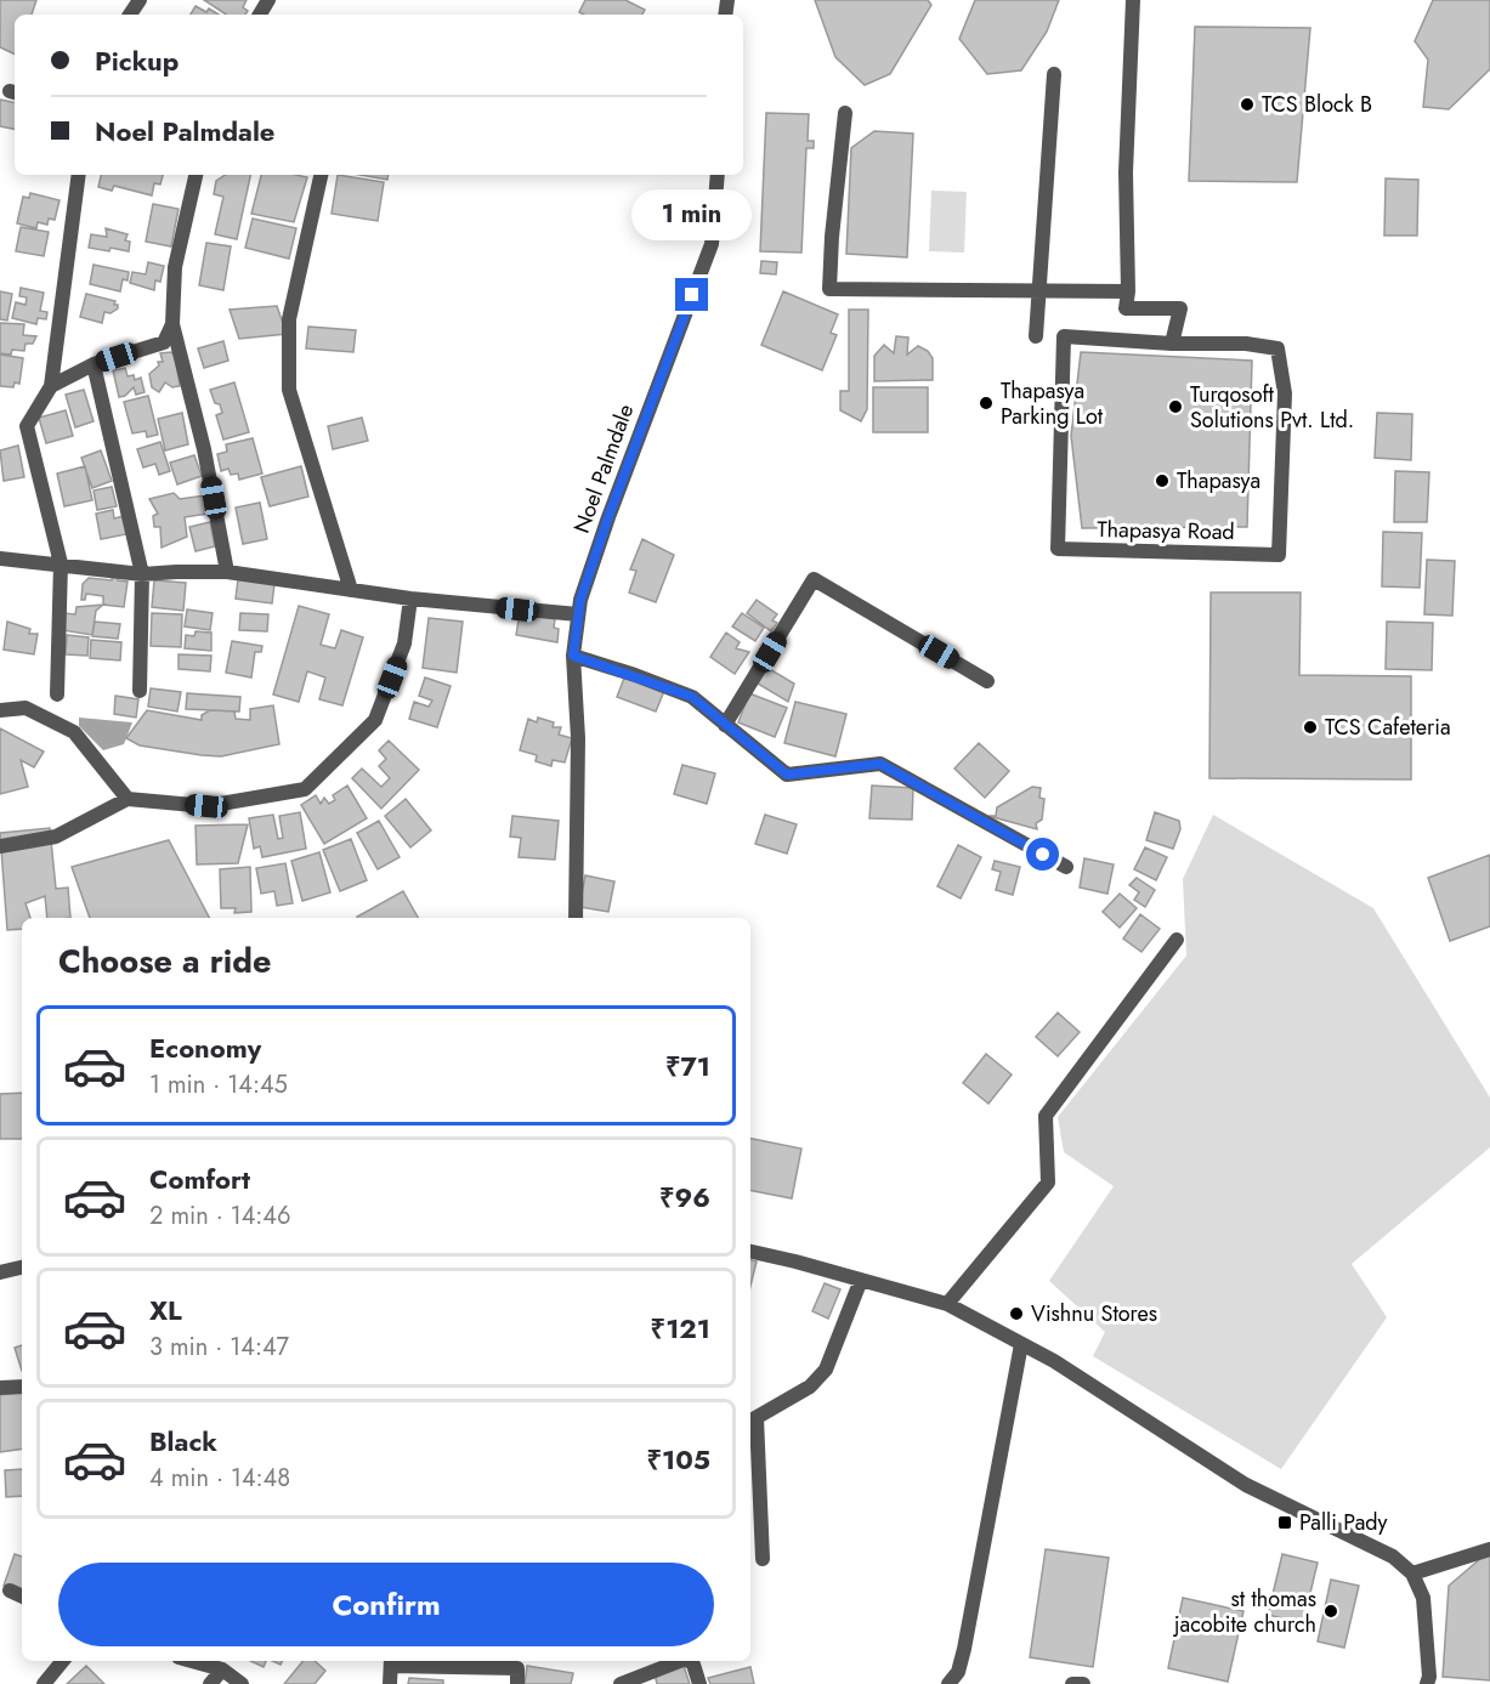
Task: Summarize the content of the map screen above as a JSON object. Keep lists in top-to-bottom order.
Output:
{
  "streets": {
    "street": ["Noel Palmdale", "Thapasya Road"]
  },
  "places": {
    "other": [
      "TCS Block B",
      "Thapasya Parking Lot",
      "Turqosoft Solutions Pvt. Ltd.",
      "Thapasya",
      "TCS Cafeteria",
      "Vishnu Stores",
      "st thomas jacobite church"
    ],
    "transit": ["Palli Pady"]
  },
  "page": {
    "banner": ["Pickup", "Noel Palmdale"],
    "bubble": "1 min",
    "heading": "Choose a ride",
    "list": [
      {
        "name": "Economy",
        "note": "1 min · 14:45",
        "value": "₹71"
      },
      {
        "name": "Comfort",
        "note": "2 min · 14:46",
        "value": "₹96"
      },
      {
        "name": "XL",
        "note": "3 min · 14:47",
        "value": "₹121"
      },
      {
        "name": "Black",
        "note": "4 min · 14:48",
        "value": "₹105"
      }
    ],
    "buttons": "Confirm"
  }
}
